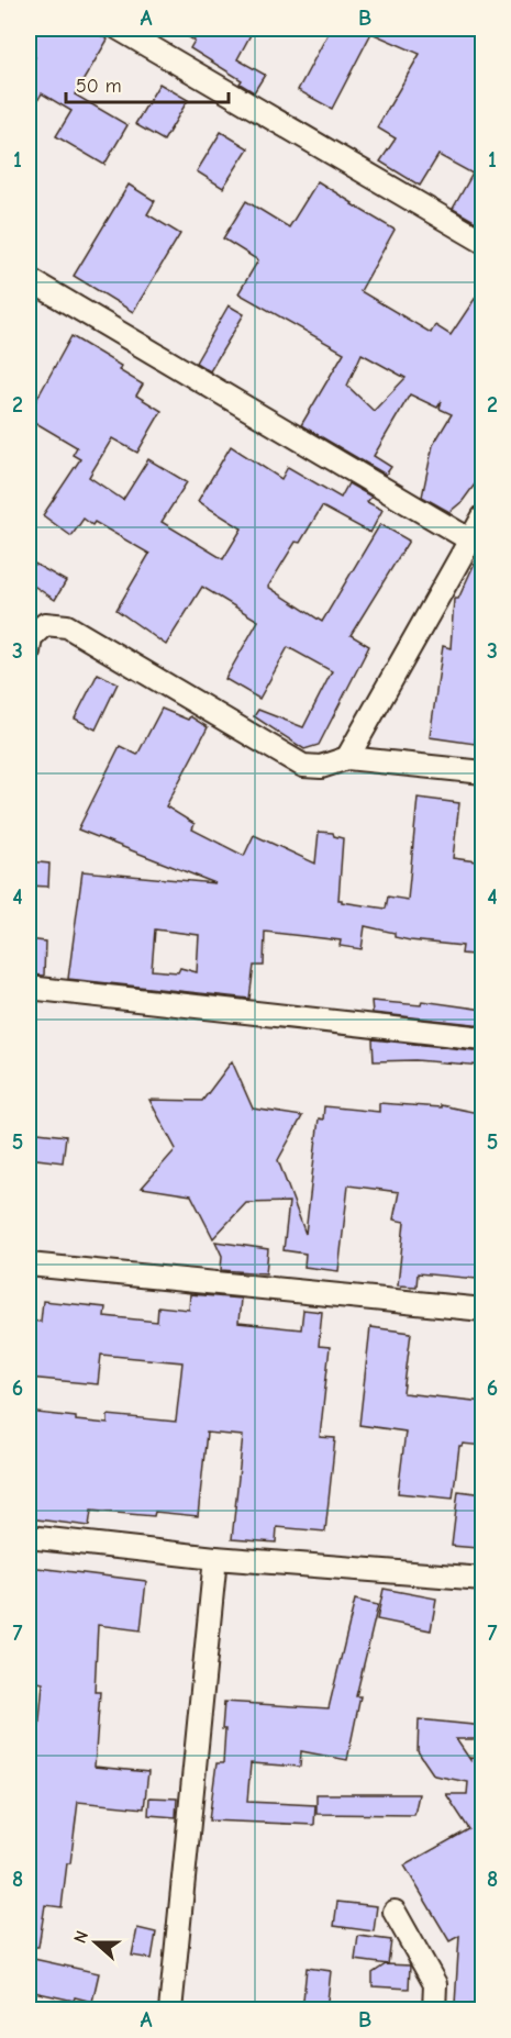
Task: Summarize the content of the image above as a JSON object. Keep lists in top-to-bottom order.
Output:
{
  "scale_bar": "50 m",
  "north": "left",
  "grid": {
    "columns": ["A", "B"],
    "rows": [
      "1",
      "2",
      "3",
      "4",
      "5",
      "6",
      "7",
      "8"
    ]
  }
}
